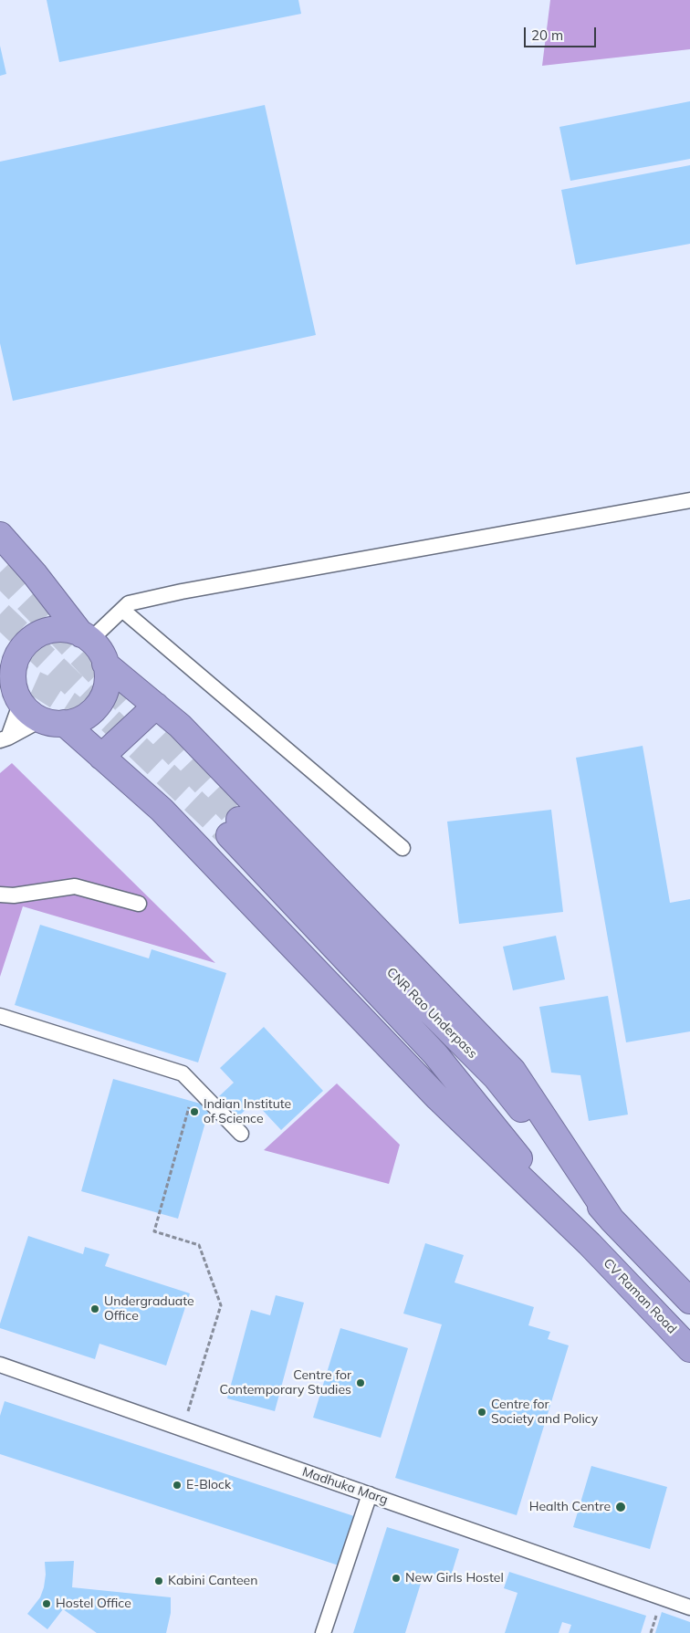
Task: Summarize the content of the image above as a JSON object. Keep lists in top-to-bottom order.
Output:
{
  "streets": {
    "highway": ["CNR Rao Underpass", "CV Raman Road"],
    "lane": ["Madhuka Marg"]
  },
  "crossings": [
    ["CNR Rao Underpass", "CV Raman Road"]
  ],
  "places": [
    "Indian Institute of Science",
    "Undergraduate Office",
    "Centre for Contemporary Studies",
    "Centre for Society and Policy",
    "E-Block",
    "Health Centre",
    "New Girls Hostel",
    "Kabini Canteen",
    "Hostel Office"
  ],
  "scale_bar": "20 m"
}
